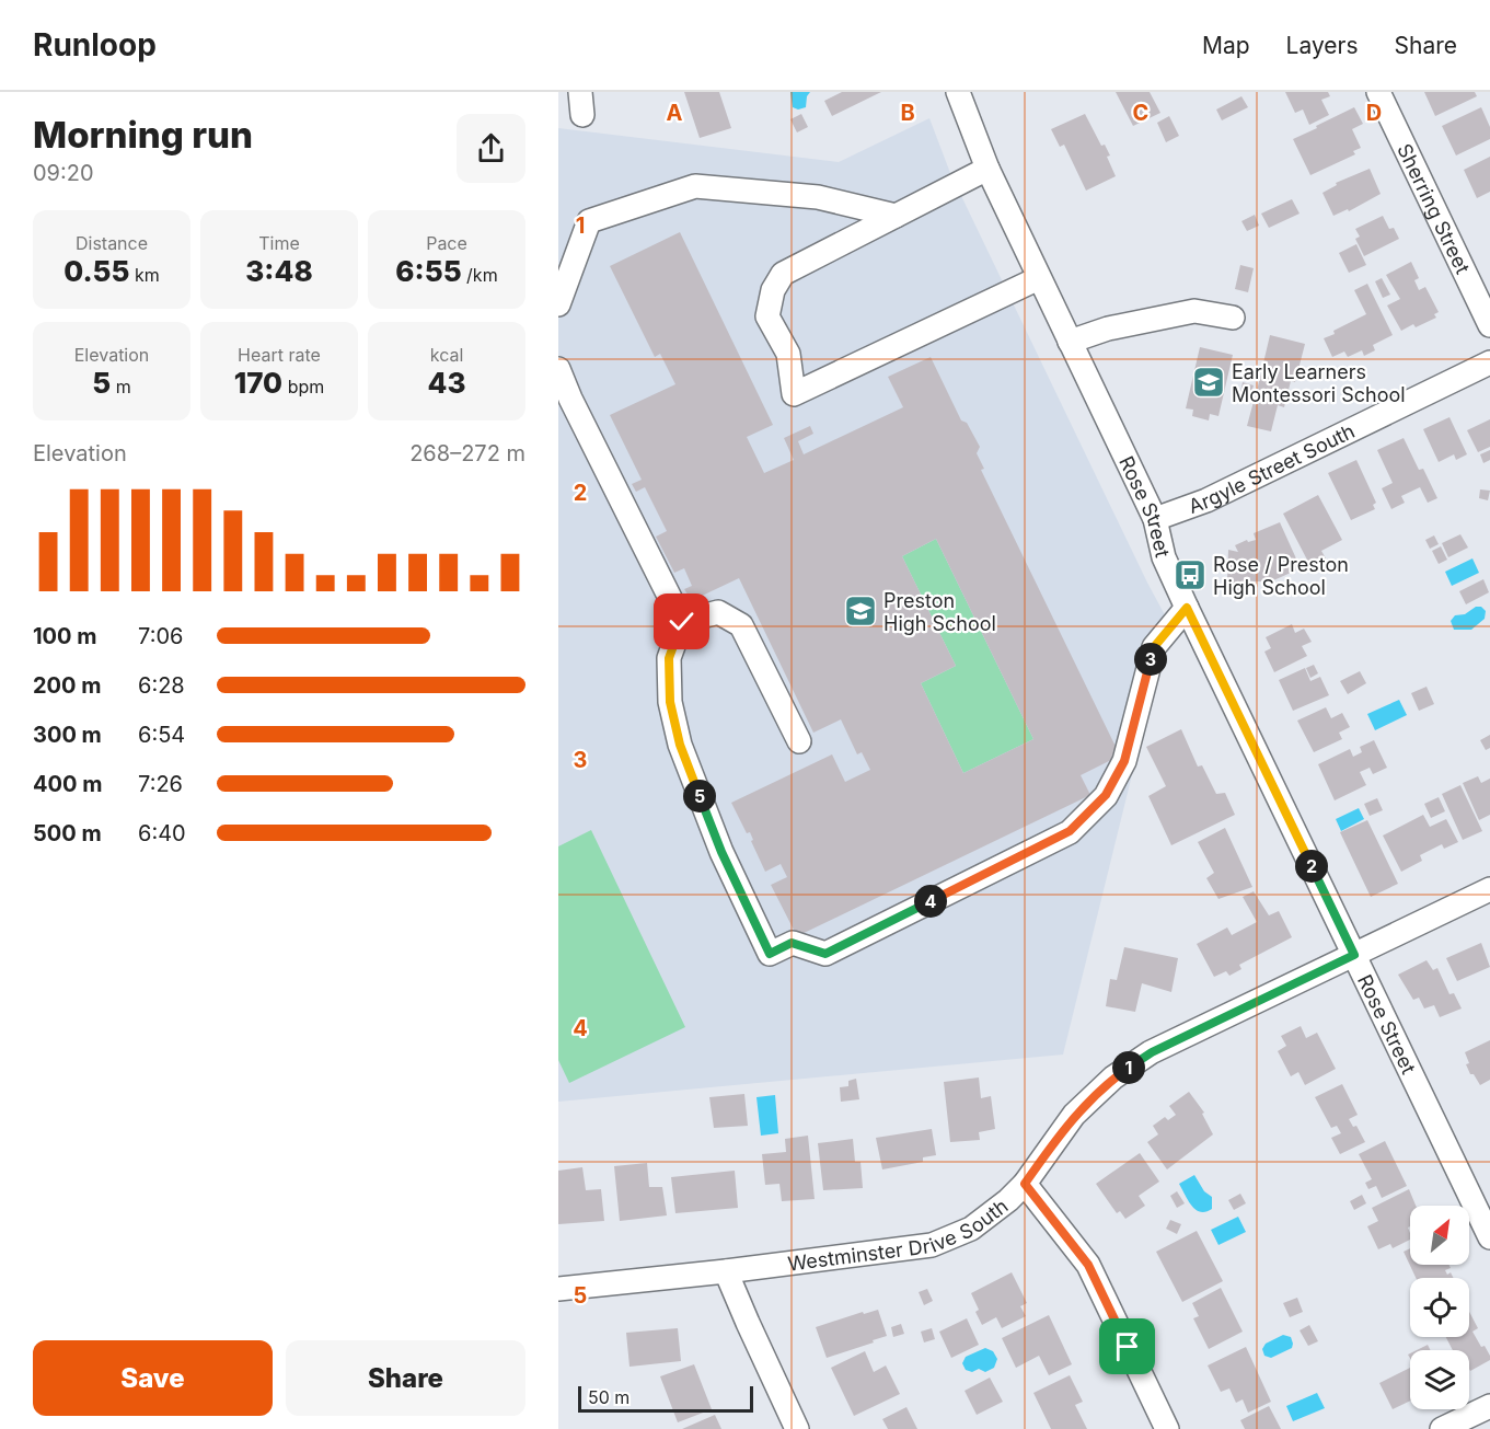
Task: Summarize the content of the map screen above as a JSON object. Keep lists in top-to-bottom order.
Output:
{
  "streets": {
    "street": [
      "Sherring Street",
      "Argyle Street South",
      "Rose Street",
      "Westminster Drive South"
    ]
  },
  "crossings": [
    ["Argyle Street South", "Rose Street"],
    ["Rose Street", "Westminster Drive South"]
  ],
  "places": {
    "school or university": ["Early Learners Montessori School", "Preston High School"],
    "bus stop": ["Rose / Preston High School"]
  },
  "scale_bar": "50 m",
  "north": "top right",
  "page": {
    "header": "Runloop",
    "nav": ["Map", "Layers", "Share"],
    "heading": ["Morning run", "09:20"],
    "stats": [
      ["Distance", "0.55 km"],
      ["Time", "3:48"],
      ["Pace", "6:55 /km"],
      ["Elevation", "5 m"],
      ["Heart rate", "170 bpm"],
      ["kcal", "43"]
    ],
    "chart": ["Elevation", "268–272 m"],
    "list": [
      {
        "name": "100 m",
        "note": "7:06"
      },
      {
        "name": "200 m",
        "note": "6:28"
      },
      {
        "name": "300 m",
        "note": "6:54"
      },
      {
        "name": "400 m",
        "note": "7:26"
      },
      {
        "name": "500 m",
        "note": "6:40"
      }
    ],
    "pins": [
      "3",
      "5",
      "2",
      "4",
      "1"
    ],
    "buttons": ["Save", "Share"],
    "scale": "50 m"
  },
  "grid": {
    "columns": [
      "A",
      "B",
      "C",
      "D"
    ],
    "rows": [
      "1",
      "2",
      "3",
      "4",
      "5"
    ]
  }
}
